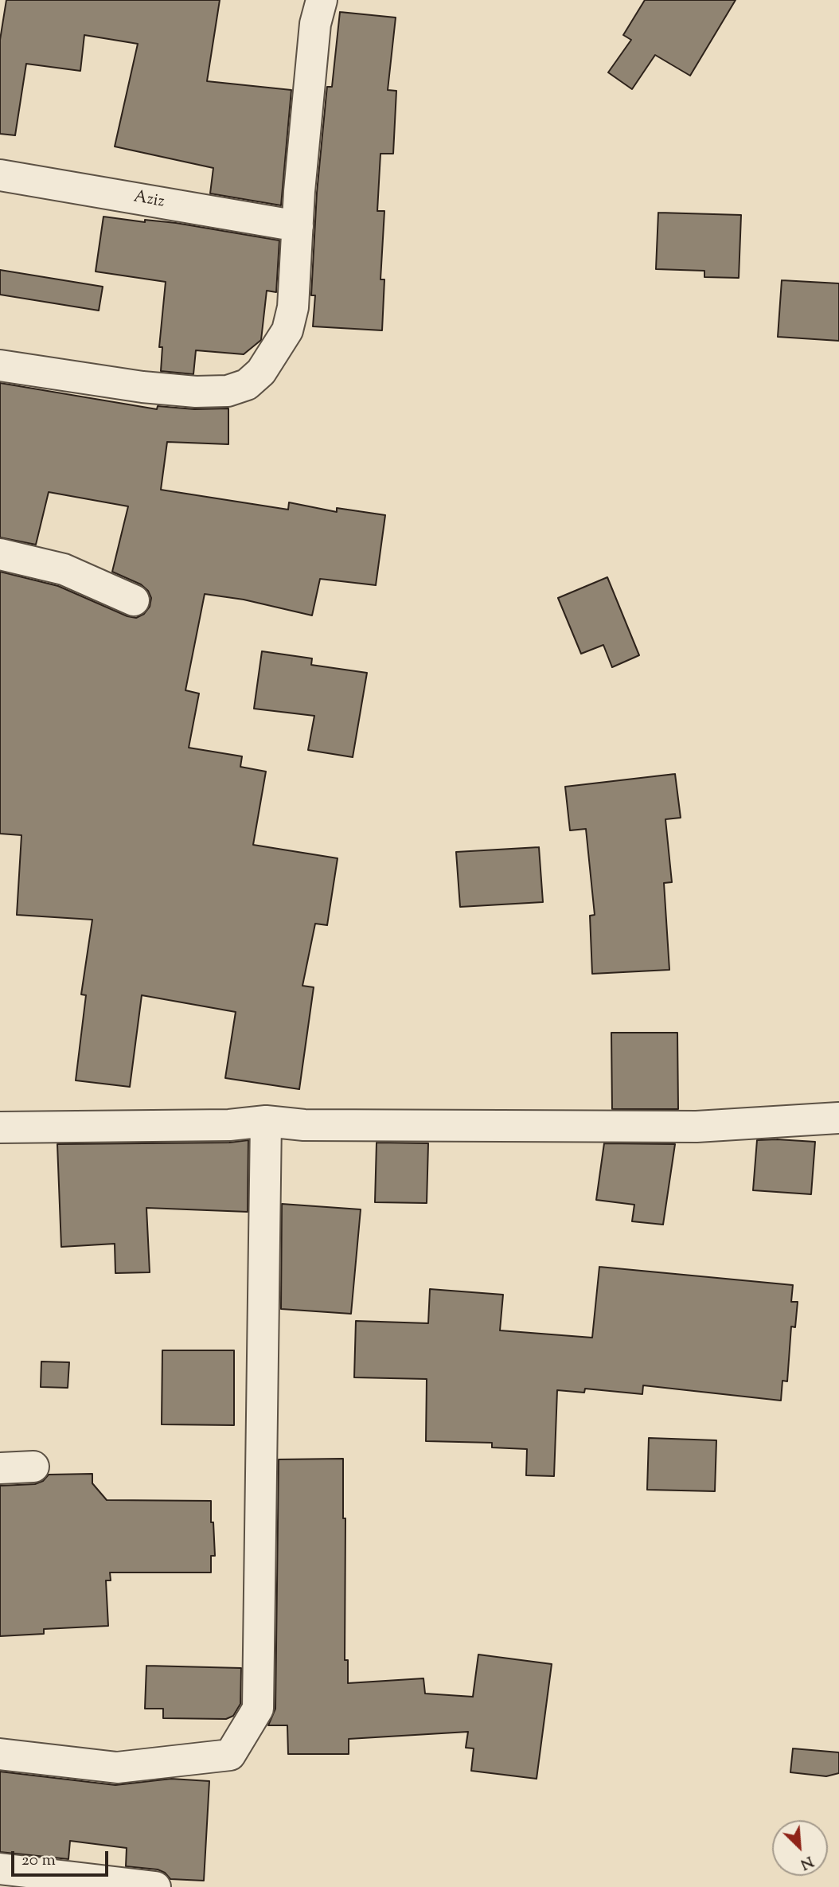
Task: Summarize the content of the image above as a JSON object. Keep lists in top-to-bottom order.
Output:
{
  "streets": {
    "street": ["Aziz"]
  },
  "scale_bar": "20 m",
  "north": "bottom right"
}
